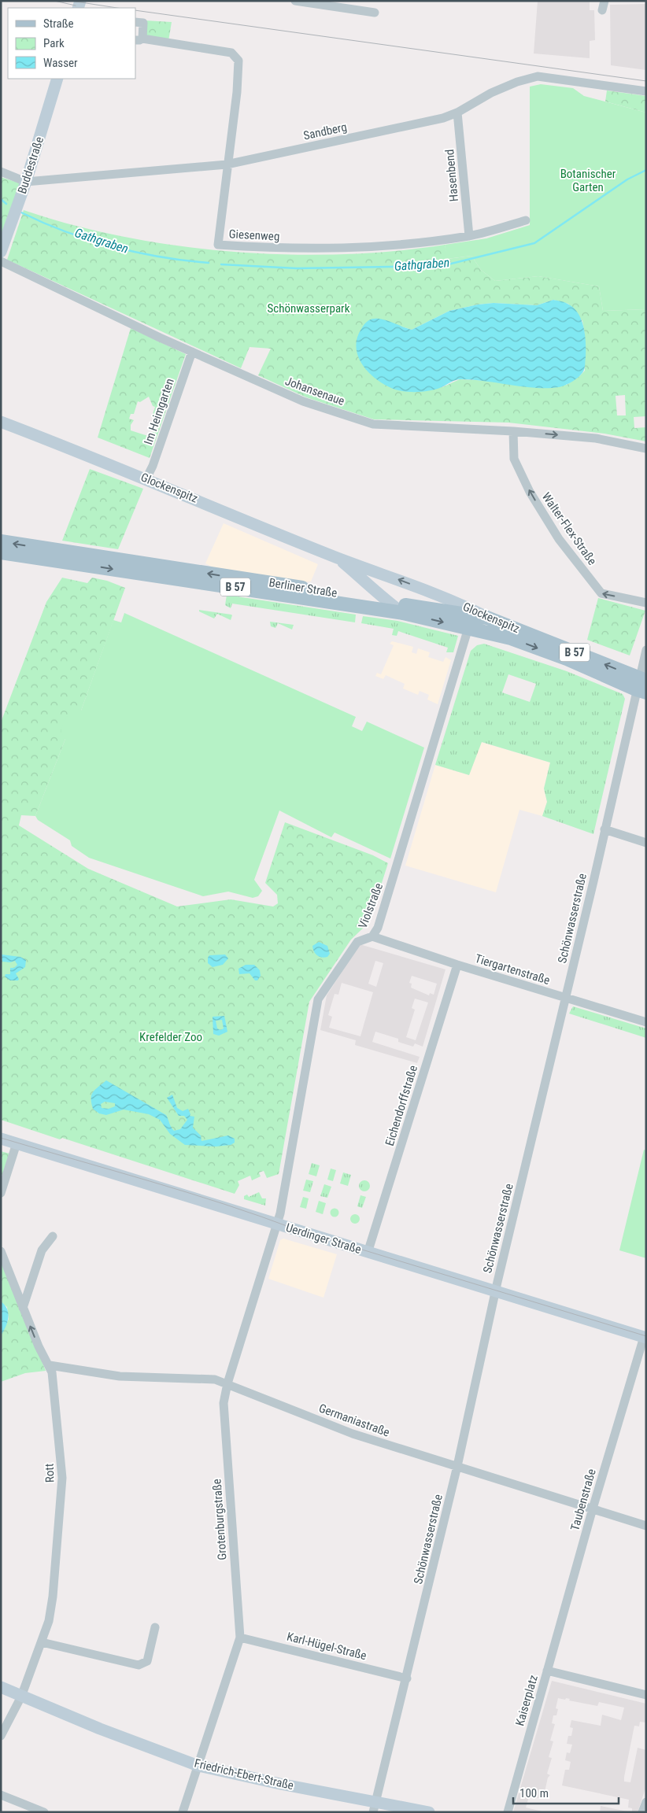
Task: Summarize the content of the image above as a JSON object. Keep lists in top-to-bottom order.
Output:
{
  "streets": {
    "main road": [
      "Buddestraße",
      "Glockenspitz",
      "B 57",
      "Berliner Straße",
      "Uerdinger Straße",
      "Friedrich-Ebert-Straße"
    ],
    "street": [
      "Sandberg",
      "Hasenbend",
      "Giesenweg",
      "Johansenaue",
      "Im Heimgarten",
      "Walter-Flex-Straße",
      "Violstraße",
      "Schönwasserstraße",
      "Tiergartenstraße",
      "Eichendorffstraße",
      "Germaniastraße",
      "Rott",
      "Taubenstraße",
      "Grotenburgstraße",
      "Karl-Hügel-Straße",
      "Kaiserplatz"
    ]
  },
  "crossings": [
    ["Sandberg", "Buddestraße"],
    ["Sandberg", "Hasenbend"],
    ["Sandberg", "Giesenweg"],
    ["Hasenbend", "Giesenweg"],
    ["Johansenaue", "Im Heimgarten"],
    ["Johansenaue", "Walter-Flex-Straße"],
    ["Im Heimgarten", "Glockenspitz"],
    ["Glockenspitz", "Berliner Straße"],
    ["Glockenspitz", "Violstraße"],
    ["Glockenspitz", "Schönwasserstraße"],
    ["Berliner Straße", "Violstraße"],
    ["Violstraße", "Tiergartenstraße"],
    ["Violstraße", "Uerdinger Straße"],
    ["Violstraße", "Grotenburgstraße"],
    ["Schönwasserstraße", "Tiergartenstraße"],
    ["Schönwasserstraße", "Uerdinger Straße"],
    ["Schönwasserstraße", "Germaniastraße"],
    ["Schönwasserstraße", "Karl-Hügel-Straße"],
    ["Schönwasserstraße", "Friedrich-Ebert-Straße"],
    ["Tiergartenstraße", "Eichendorffstraße"],
    ["Eichendorffstraße", "Uerdinger Straße"],
    ["Uerdinger Straße", "Taubenstraße"],
    ["Uerdinger Straße", "Grotenburgstraße"],
    ["Germaniastraße", "Rott"],
    ["Germaniastraße", "Taubenstraße"],
    ["Germaniastraße", "Grotenburgstraße"],
    ["Rott", "Friedrich-Ebert-Straße"],
    ["Taubenstraße", "Kaiserplatz"],
    ["Grotenburgstraße", "Karl-Hügel-Straße"],
    ["Grotenburgstraße", "Friedrich-Ebert-Straße"]
  ],
  "one_way": ["Walter-Flex-Straße"],
  "water": ["Gathgraben"],
  "parks": ["Botanischer Garten", "Schönwasserpark", "Krefelder Zoo"],
  "legend": ["Straße", "Park", "Wasser"],
  "scale_bar": "100 m"
}
